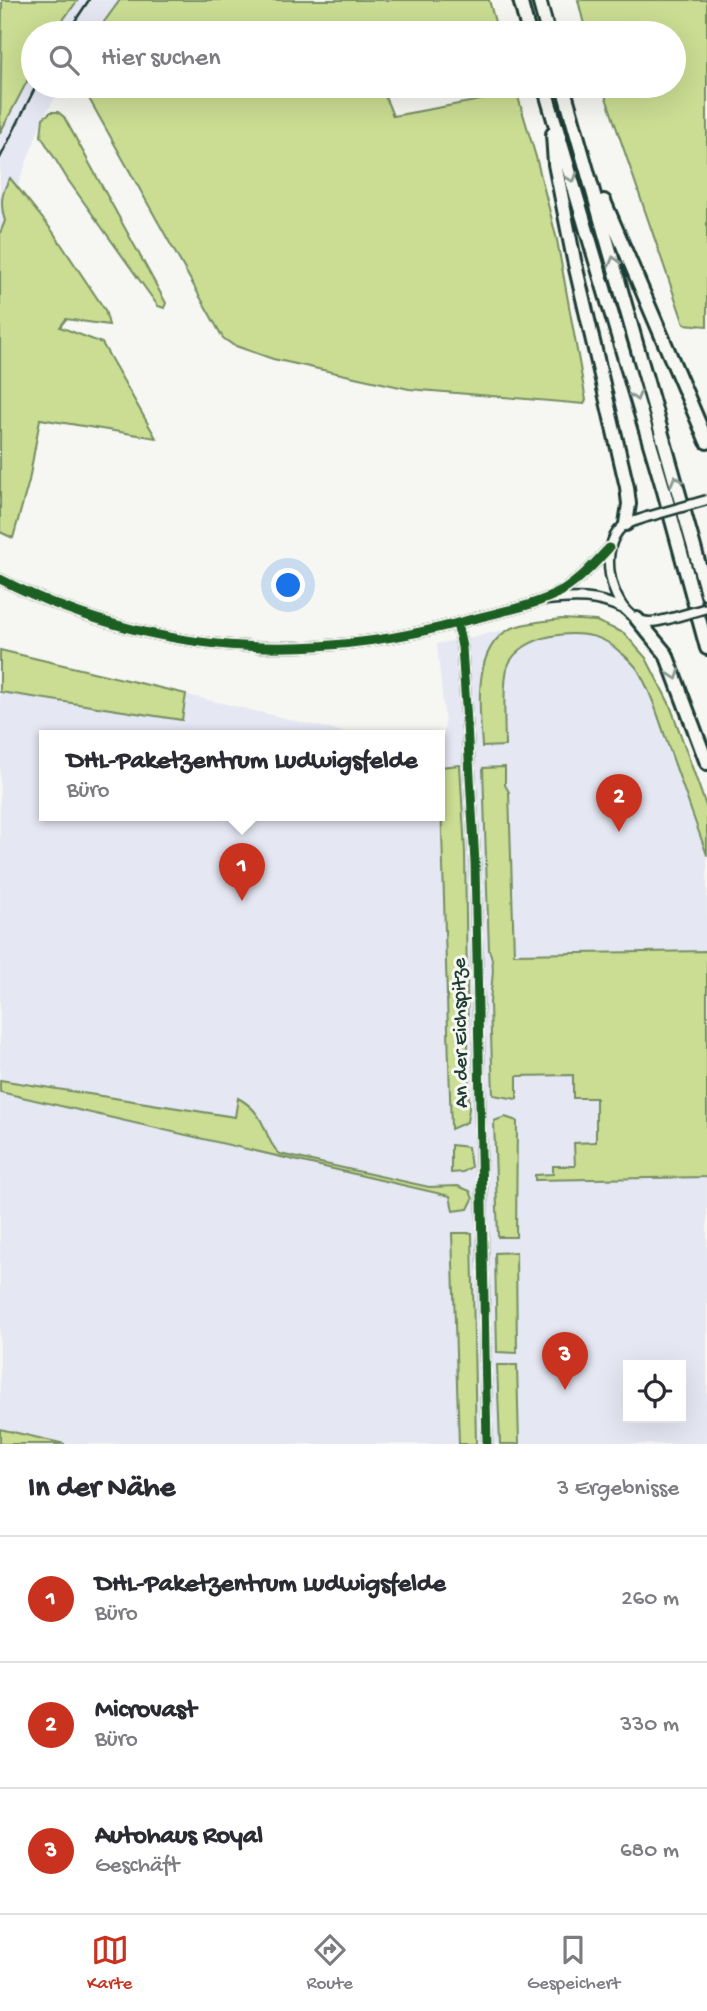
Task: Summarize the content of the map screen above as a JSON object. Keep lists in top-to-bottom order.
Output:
{
  "streets": {
    "street": ["An der Eichspitze"]
  },
  "page": {
    "search": "Hier suchen",
    "popup": ["DHL-Paketzentrum Ludwigsfelde", "Büro"],
    "pins": ["2", "1", "3"],
    "heading": ["In der Nähe", "3 Ergebnisse"],
    "list": [
      {
        "mark": "1",
        "name": "DHL-Paketzentrum Ludwigsfelde",
        "note": "Büro",
        "value": "260 m"
      },
      {
        "mark": "2",
        "name": "Microvast",
        "note": "Büro",
        "value": "330 m"
      },
      {
        "mark": "3",
        "name": "Autohaus Royal",
        "note": "Geschäft",
        "value": "680 m"
      }
    ],
    "nav": ["Karte", "Route", "Gespeichert"]
  }
}
